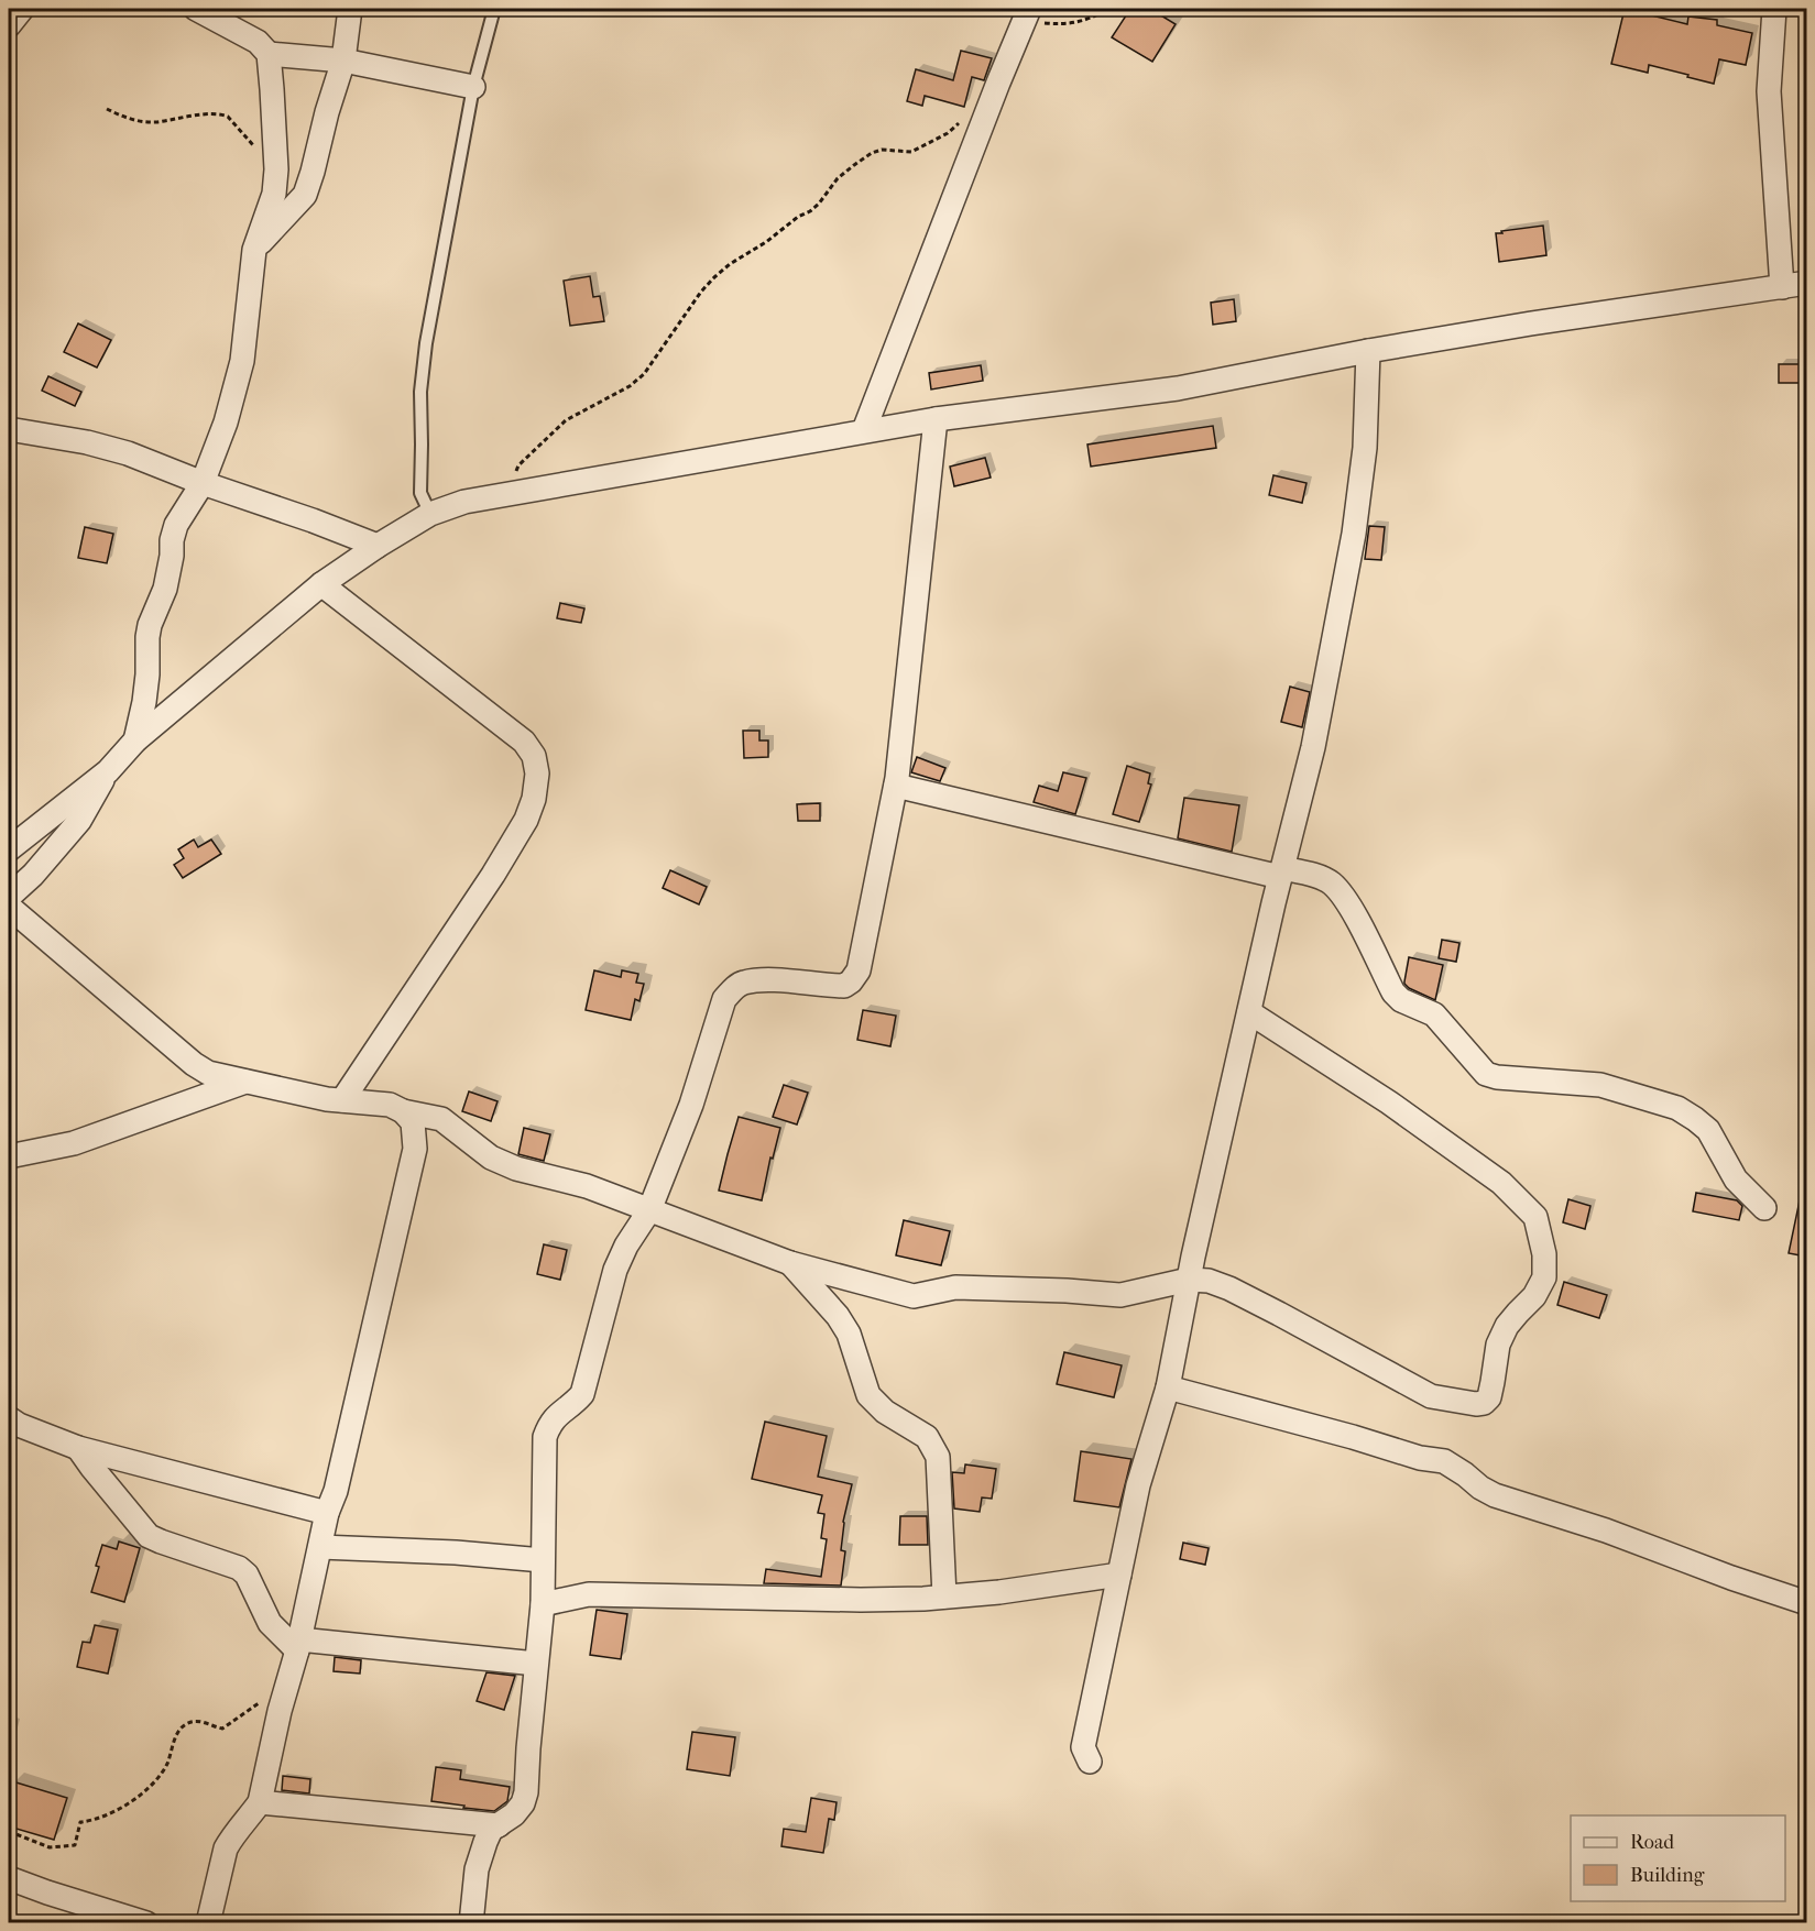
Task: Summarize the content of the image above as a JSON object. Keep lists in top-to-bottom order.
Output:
{
  "legend": ["Road", "Building"]
}
